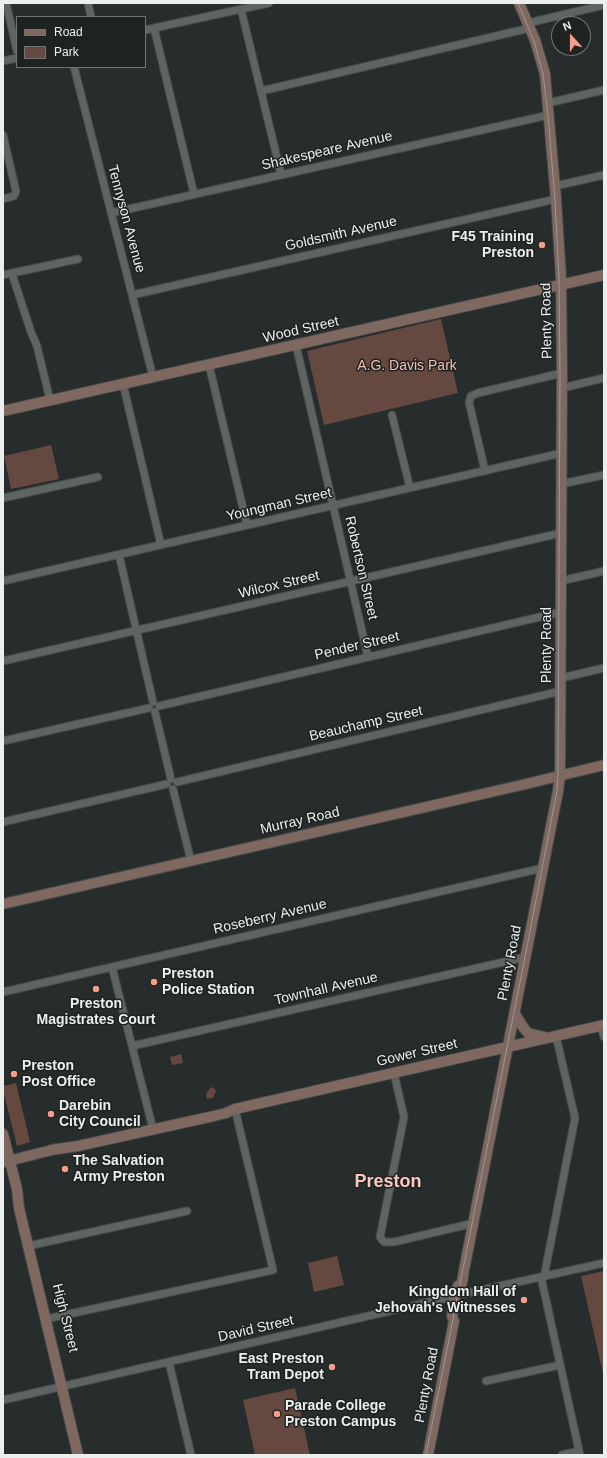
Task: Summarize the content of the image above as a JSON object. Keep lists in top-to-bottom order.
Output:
{
  "streets": {
    "main road": [
      "Plenty Road",
      "Wood Street",
      "Murray Road",
      "Gower Street",
      "High Street"
    ],
    "street": [
      "Shakespeare Avenue",
      "Tennyson Avenue",
      "Goldsmith Avenue",
      "Youngman Street",
      "Robertson Street",
      "Wilcox Street",
      "Pender Street",
      "Beauchamp Street",
      "Roseberry Avenue",
      "Townhall Avenue",
      "David Street"
    ]
  },
  "crossings": [
    ["Shakespeare Avenue", "Tennyson Avenue"],
    ["Shakespeare Avenue", "Plenty Road"],
    ["Tennyson Avenue", "Goldsmith Avenue"],
    ["Tennyson Avenue", "Wood Street"],
    ["Goldsmith Avenue", "Plenty Road"],
    ["Plenty Road", "Wood Street"],
    ["Plenty Road", "Youngman Street"],
    ["Plenty Road", "Wilcox Street"],
    ["Plenty Road", "Pender Street"],
    ["Plenty Road", "Beauchamp Street"],
    ["Plenty Road", "Murray Road"],
    ["Plenty Road", "Roseberry Avenue"],
    ["Plenty Road", "Townhall Avenue"],
    ["Plenty Road", "Gower Street"],
    ["Plenty Road", "David Street"],
    ["Wood Street", "Robertson Street"],
    ["Youngman Street", "Robertson Street"],
    ["Robertson Street", "Wilcox Street"],
    ["Robertson Street", "Pender Street"],
    ["Gower Street", "High Street"],
    ["High Street", "David Street"]
  ],
  "districts": ["Preston"],
  "parks": ["A.G. Davis Park"],
  "places": [
    "F45 Training Preston",
    "Preston Police Station",
    "Preston Magistrates Court",
    "Preston Post Office",
    "Darebin City Council",
    "The Salvation Army Preston",
    "Kingdom Hall of Jehovah's Witnesses",
    "East Preston Tram Depot",
    "Parade College Preston Campus"
  ],
  "legend": ["Road", "Park"],
  "north": "top"
}
